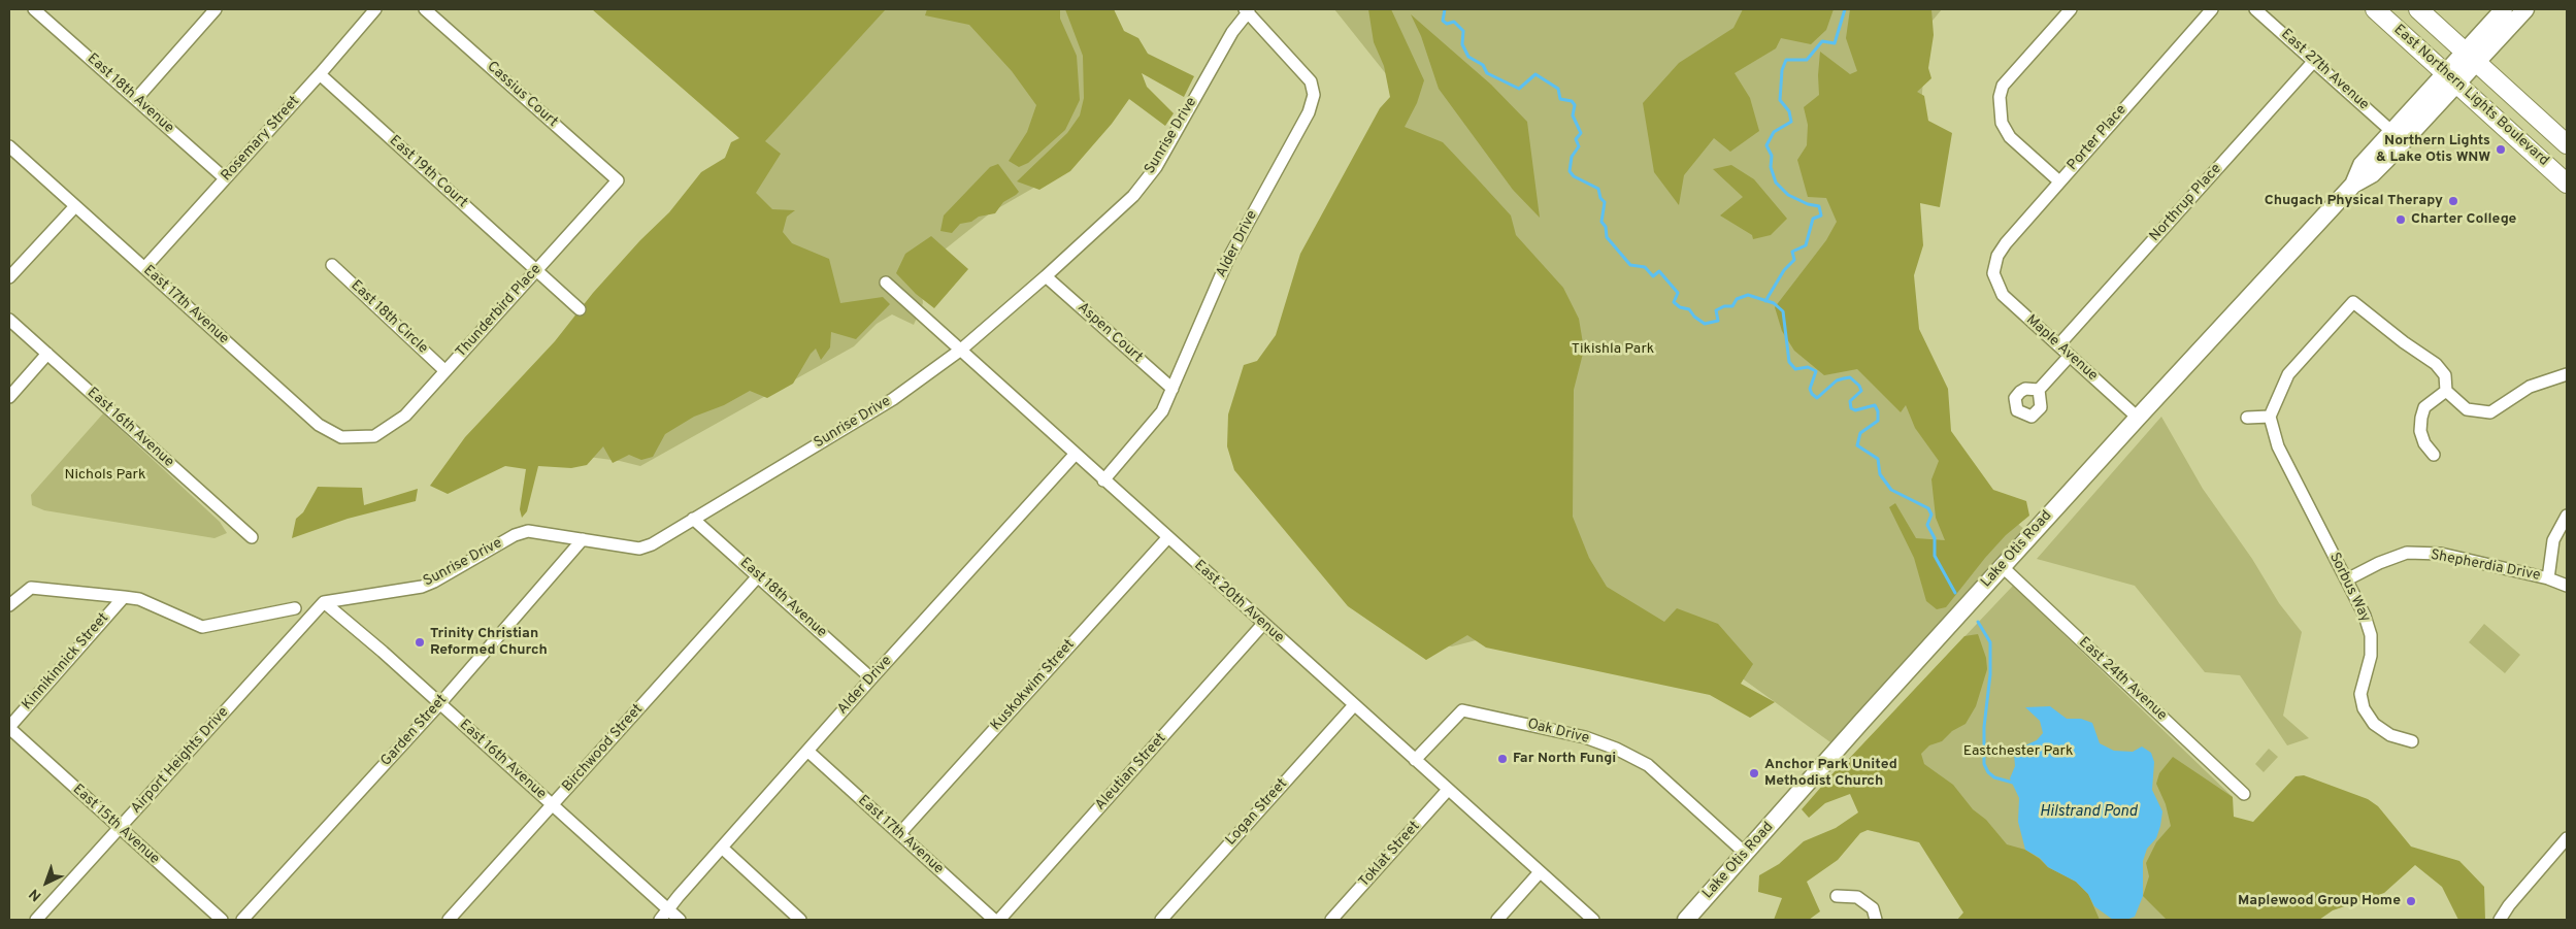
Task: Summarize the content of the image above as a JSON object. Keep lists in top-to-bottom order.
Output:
{
  "streets": {
    "main road": ["East Northern Lights Boulevard", "Lake Otis Road"],
    "street": [
      "East 27th Avenue",
      "East 18th Avenue",
      "Cassius Court",
      "Sunrise Drive",
      "Porter Place",
      "Rosemary Street",
      "East 19th Court",
      "Northrup Place",
      "Alder Drive",
      "East 17th Avenue",
      "Thunderbird Place",
      "East 18th Circle",
      "Aspen Court",
      "Maple Avenue",
      "East 16th Avenue",
      "Shepherdia Drive",
      "Sorbus Way",
      "East 20th Avenue",
      "Kinnikinnick Street",
      "East 24th Avenue",
      "Kuskokwim Street",
      "Garden Street",
      "Oak Drive",
      "Birchwood Street",
      "Airport Heights Drive",
      "Aleutian Street",
      "Logan Street",
      "East 15th Avenue",
      "Toklat Street"
    ]
  },
  "crossings": [
    ["East 27th Avenue", "Northrup Place"],
    ["East 27th Avenue", "Lake Otis Road"],
    ["East 18th Avenue", "Sunrise Drive"],
    ["East 18th Avenue", "Rosemary Street"],
    ["East 18th Avenue", "Alder Drive"],
    ["East 18th Avenue", "Birchwood Street"],
    ["Cassius Court", "Thunderbird Place"],
    ["East Northern Lights Boulevard", "Lake Otis Road"],
    ["Sunrise Drive", "Alder Drive"],
    ["Sunrise Drive", "Aspen Court"],
    ["Sunrise Drive", "East 16th Avenue"],
    ["Sunrise Drive", "East 20th Avenue"],
    ["Sunrise Drive", "Garden Street"],
    ["Sunrise Drive", "Airport Heights Drive"],
    ["Porter Place", "Maple Avenue"],
    ["Rosemary Street", "East 19th Court"],
    ["Rosemary Street", "East 17th Avenue"],
    ["East 19th Court", "Thunderbird Place"],
    ["Northrup Place", "Maple Avenue"],
    ["Alder Drive", "East 17th Avenue"],
    ["Alder Drive", "Aspen Court"],
    ["Alder Drive", "East 16th Avenue"],
    ["Alder Drive", "East 20th Avenue"],
    ["East 17th Avenue", "Thunderbird Place"],
    ["East 17th Avenue", "Kuskokwim Street"],
    ["Thunderbird Place", "East 18th Circle"],
    ["Maple Avenue", "Lake Otis Road"],
    ["East 16th Avenue", "Garden Street"],
    ["East 16th Avenue", "Birchwood Street"],
    ["East 16th Avenue", "Airport Heights Drive"],
    ["Lake Otis Road", "East 24th Avenue"],
    ["Lake Otis Road", "Oak Drive"],
    ["Shepherdia Drive", "Sorbus Way"],
    ["East 20th Avenue", "Kuskokwim Street"],
    ["East 20th Avenue", "Oak Drive"],
    ["East 20th Avenue", "Aleutian Street"],
    ["East 20th Avenue", "Logan Street"],
    ["East 20th Avenue", "Toklat Street"],
    ["Kinnikinnick Street", "East 15th Avenue"],
    ["Airport Heights Drive", "East 15th Avenue"]
  ],
  "water": ["Hilstrand Pond"],
  "parks": ["Tikishla Park", "Nichols Park", "Eastchester Park"],
  "places": [
    "Northern Lights & Lake Otis WNW",
    "Chugach Physical Therapy",
    "Charter College",
    "Trinity Christian Reformed Church",
    "Far North Fungi",
    "Anchor Park United Methodist Church",
    "Maplewood Group Home"
  ],
  "north": "bottom left"
}
